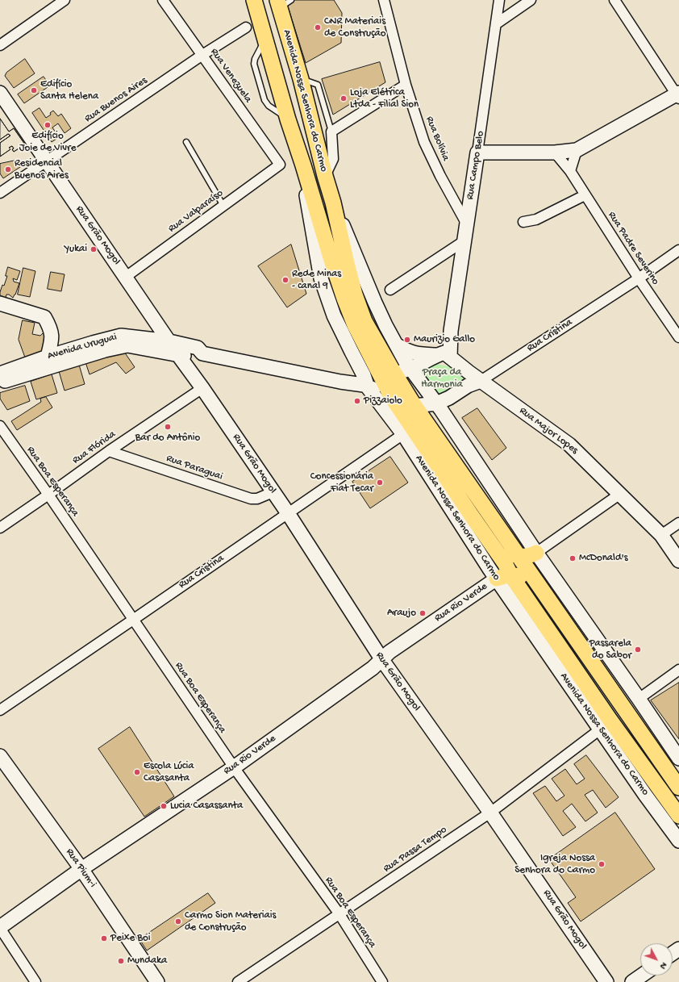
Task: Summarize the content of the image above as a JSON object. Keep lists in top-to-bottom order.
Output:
{
  "streets": {
    "main road": ["Avenida Nossa Senhora do Carmo"],
    "street": [
      "Rua Venezuela",
      "Rua Buenos Aires",
      "Rua Bolívia",
      "Rua Campo Belo",
      "Rua Valparaíso",
      "Rua Grão Mogol",
      "Rua Padre Severino",
      "Rua Cristina",
      "Avenida Uruguai",
      "Rua Major Lopes",
      "Rua Flórida",
      "Rua Paraguai",
      "Rua Boa Esperança",
      "Rua Rio Verde",
      "Rua Passa Tempo",
      "Rua Pium-i"
    ]
  },
  "crossings": [
    ["Rua Venezuela", "Rua Buenos Aires"],
    ["Rua Venezuela", "Rua Valparaíso"],
    ["Rua Buenos Aires", "Rua Grão Mogol"],
    ["Avenida Nossa Senhora do Carmo", "Rua Cristina"],
    ["Avenida Nossa Senhora do Carmo", "Avenida Uruguai"],
    ["Avenida Nossa Senhora do Carmo", "Rua Rio Verde"],
    ["Avenida Nossa Senhora do Carmo", "Rua Passa Tempo"],
    ["Rua Bolívia", "Rua Campo Belo"],
    ["Rua Campo Belo", "Rua Major Lopes"],
    ["Rua Valparaíso", "Rua Grão Mogol"],
    ["Rua Grão Mogol", "Rua Cristina"],
    ["Rua Grão Mogol", "Avenida Uruguai"],
    ["Rua Grão Mogol", "Rua Flórida"],
    ["Rua Grão Mogol", "Rua Paraguai"],
    ["Rua Grão Mogol", "Rua Rio Verde"],
    ["Rua Grão Mogol", "Rua Passa Tempo"],
    ["Rua Padre Severino", "Rua Cristina"],
    ["Rua Cristina", "Avenida Uruguai"],
    ["Rua Cristina", "Rua Major Lopes"],
    ["Rua Cristina", "Rua Boa Esperança"],
    ["Rua Flórida", "Rua Paraguai"],
    ["Rua Flórida", "Rua Boa Esperança"],
    ["Rua Boa Esperança", "Rua Rio Verde"],
    ["Rua Boa Esperança", "Rua Passa Tempo"],
    ["Rua Rio Verde", "Rua Pium-i"]
  ],
  "parks": ["Praça da Harmonia"],
  "places": [
    "CNR Materiais de Construção",
    "Edifício Santa Helena",
    "Loja Elétrica Ltda - Filial Sion",
    "Edifício Joie de Vivre",
    "Residencial Buenos Aires",
    "Yukai",
    "Rede Minas - canal 9",
    "Maurizio Gallo",
    "Pizzaiolo",
    "Bar do Antônio",
    "Concessionária Fiat Tecar",
    "McDonald's",
    "Araujo",
    "Passarela do Sabor",
    "Escola Lúcia Casasanta",
    "Lucia Casassanta",
    "Igreja Nossa Senhora do Carmo",
    "Carmo Sion Materiais de Construção",
    "Peixe Boi",
    "Mundaka"
  ],
  "north": "bottom right"
}
